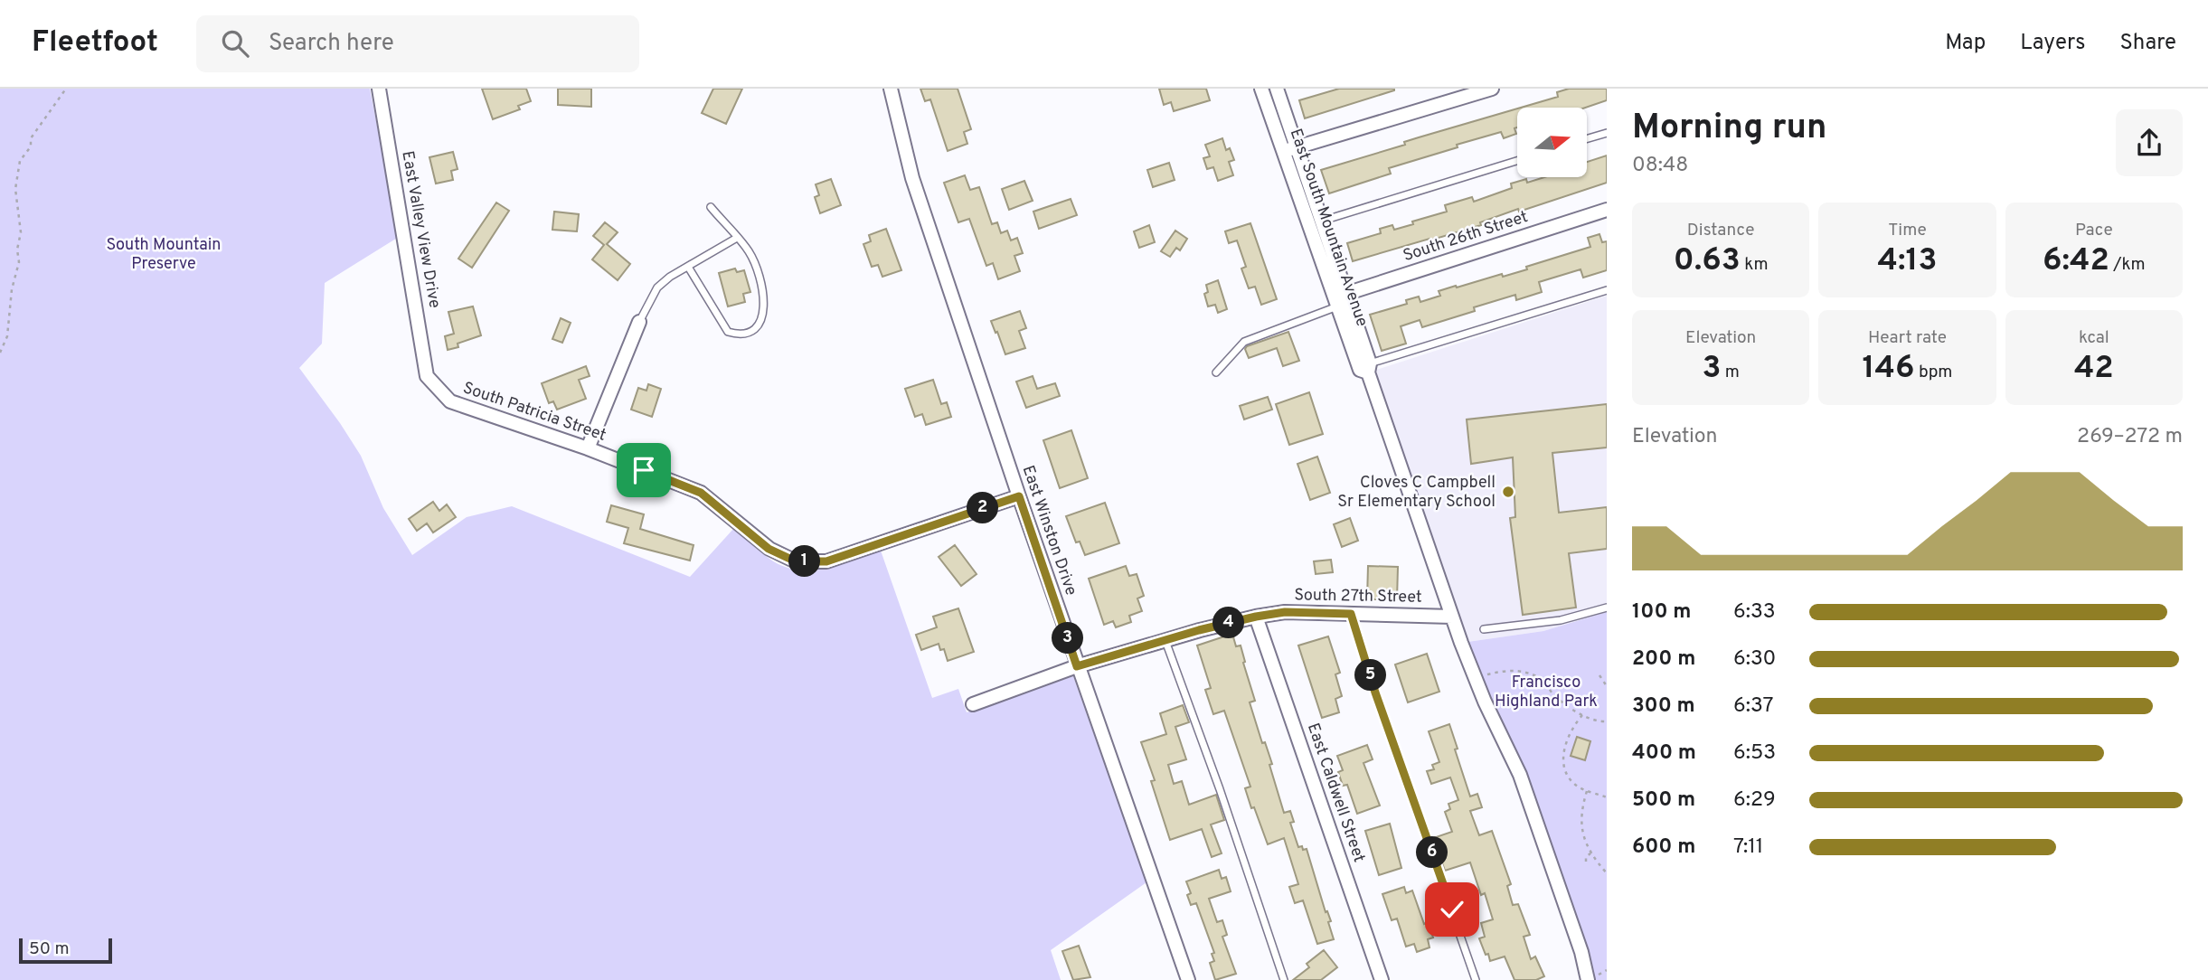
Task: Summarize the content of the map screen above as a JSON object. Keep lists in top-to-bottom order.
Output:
{
  "streets": {
    "street": [
      "East South Mountain Avenue",
      "East Valley View Drive",
      "South 26th Street",
      "South Patricia Street",
      "East Winston Drive",
      "South 27th Street",
      "East Caldwell Street"
    ]
  },
  "crossings": [
    ["East South Mountain Avenue", "South 26th Street"],
    ["East South Mountain Avenue", "South 27th Street"],
    ["East Valley View Drive", "South Patricia Street"],
    ["South Patricia Street", "East Winston Drive"],
    ["East Winston Drive", "South 27th Street"],
    ["South 27th Street", "East Caldwell Street"]
  ],
  "parks": ["South Mountain Preserve", "Francisco Highland Park"],
  "places": ["Cloves C Campbell Sr Elementary School"],
  "scale_bar": "50 m",
  "north": "right",
  "page": {
    "header": "Fleetfoot",
    "search": "Search here",
    "nav": ["Map", "Layers", "Share"],
    "heading": ["Morning run", "08:48"],
    "stats": [
      ["Distance", "0.63 km"],
      ["Time", "4:13"],
      ["Pace", "6:42 /km"],
      ["Elevation", "3 m"],
      ["Heart rate", "146 bpm"],
      ["kcal", "42"]
    ],
    "chart": ["Elevation", "269–272 m"],
    "pins": [
      "2",
      "1",
      "4",
      "3",
      "5",
      "6"
    ],
    "list": [
      {
        "name": "100 m",
        "note": "6:33"
      },
      {
        "name": "200 m",
        "note": "6:30"
      },
      {
        "name": "300 m",
        "note": "6:37"
      },
      {
        "name": "400 m",
        "note": "6:53"
      },
      {
        "name": "500 m",
        "note": "6:29"
      },
      {
        "name": "600 m",
        "note": "7:11"
      }
    ],
    "scale": "50 m"
  }
}
